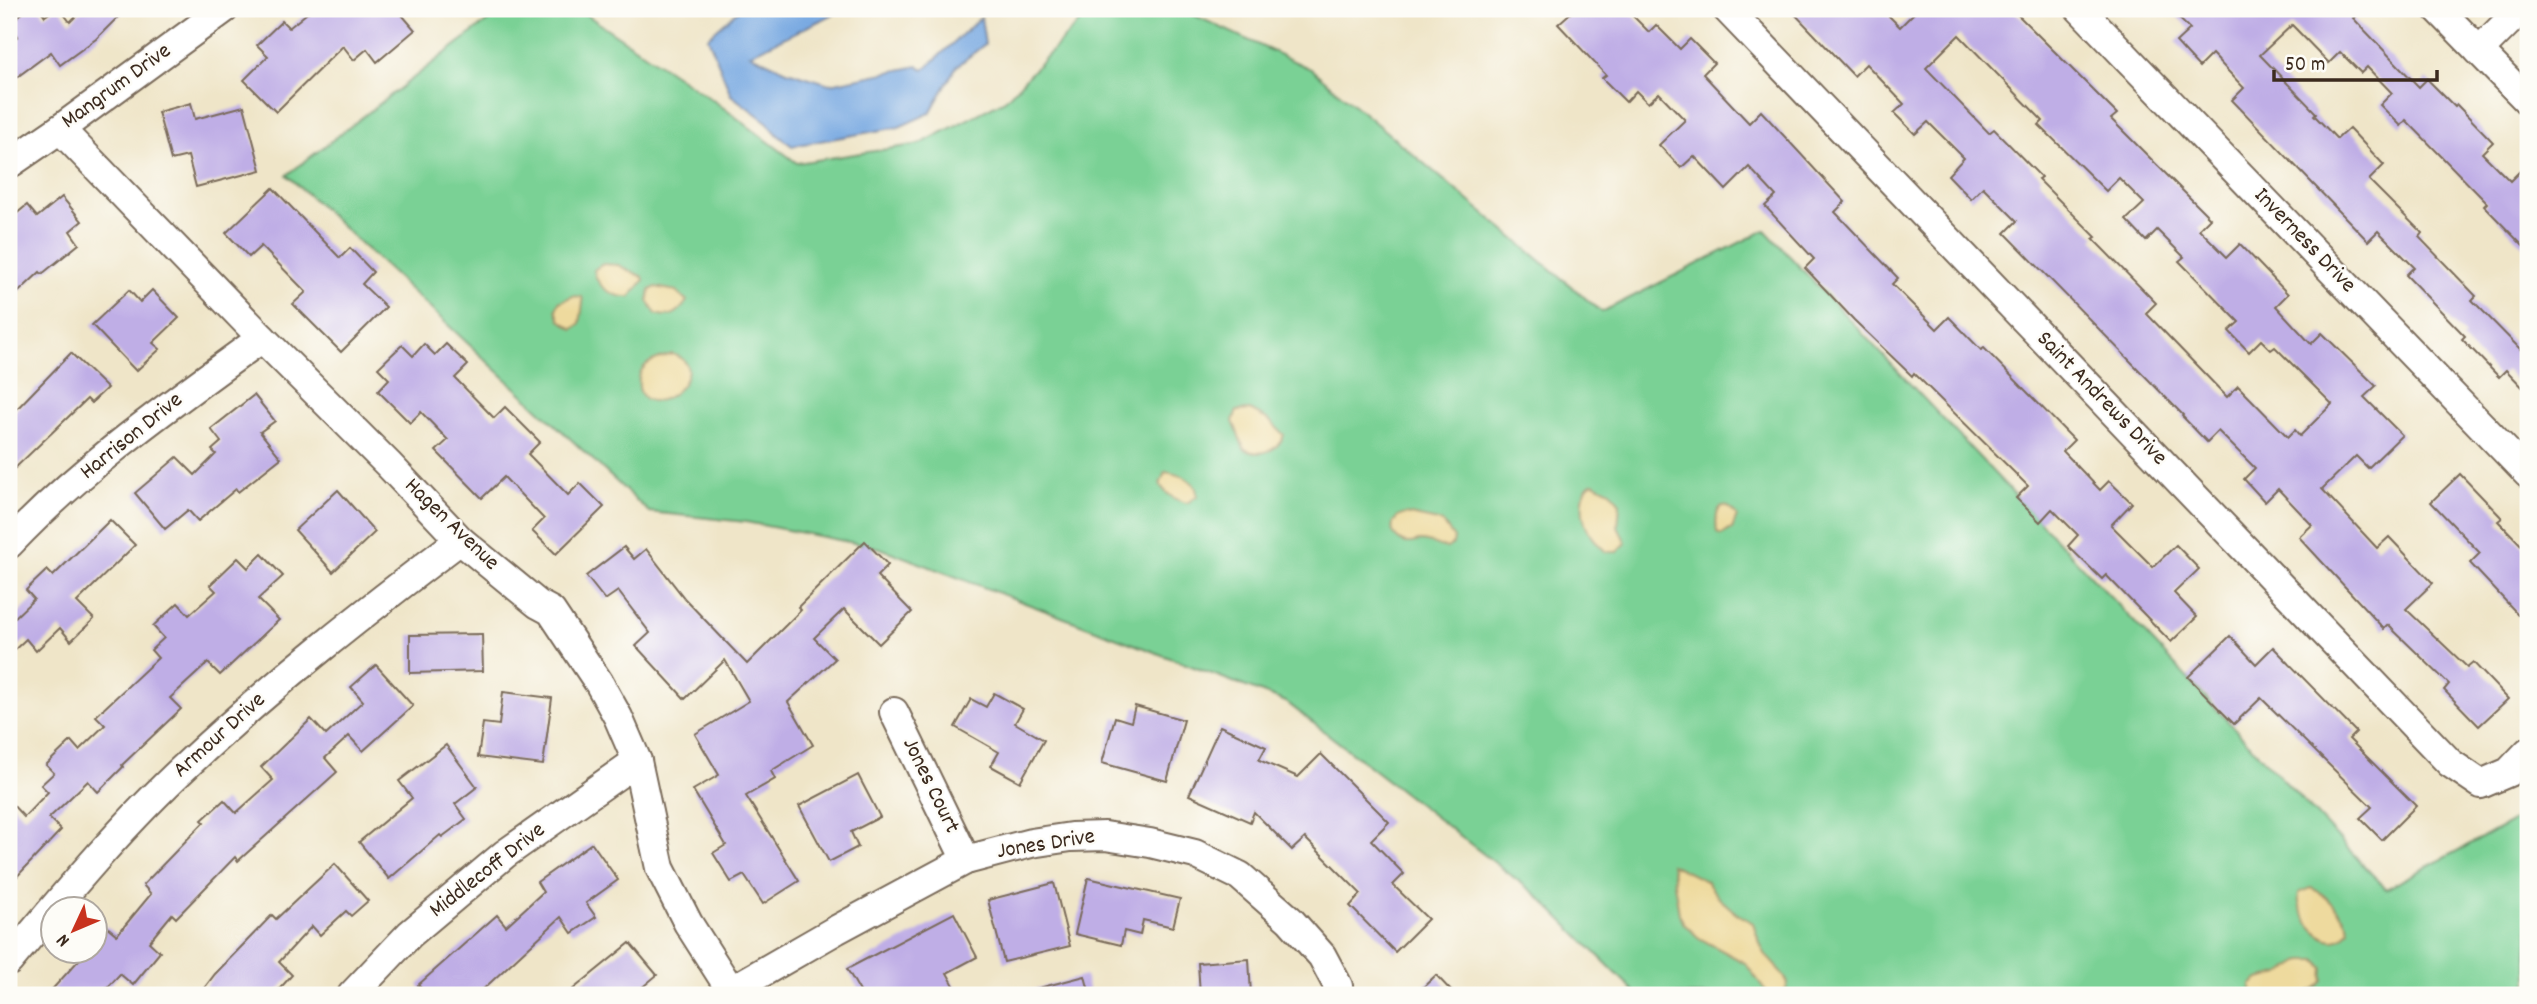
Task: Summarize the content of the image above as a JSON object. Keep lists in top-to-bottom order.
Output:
{
  "streets": {
    "street": [
      "Mangrum Drive",
      "Inverness Drive",
      "Saint Andrews Drive",
      "Harrison Drive",
      "Hagen Avenue",
      "Armour Drive",
      "Jones Court",
      "Jones Drive",
      "Middlecoff Drive"
    ]
  },
  "crossings": [
    ["Mangrum Drive", "Hagen Avenue"],
    ["Harrison Drive", "Hagen Avenue"],
    ["Hagen Avenue", "Armour Drive"],
    ["Hagen Avenue", "Jones Drive"],
    ["Hagen Avenue", "Middlecoff Drive"],
    ["Jones Court", "Jones Drive"]
  ],
  "scale_bar": "50 m",
  "north": "bottom left"
}
